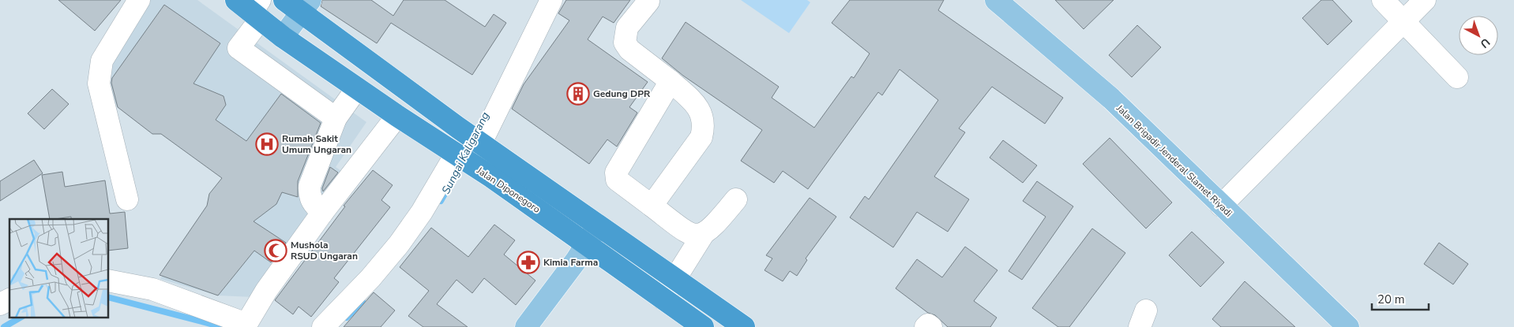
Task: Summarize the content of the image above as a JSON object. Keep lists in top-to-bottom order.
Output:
{
  "streets": {
    "highway": ["Jalan Diponegoro"],
    "main road": ["Jalan Brigadir Jenderal Slamet Riyadi"]
  },
  "water": ["Sungai Kaligarang"],
  "places": {
    "building": ["Gedung DPR"],
    "hospital": ["Rumah Sakit Umum Ungaran"],
    "mosque": ["Mushola RSUD Ungaran"],
    "pharmacy": ["Kimia Farma"]
  },
  "scale_bar": "20 m",
  "north": "bottom right"
}
